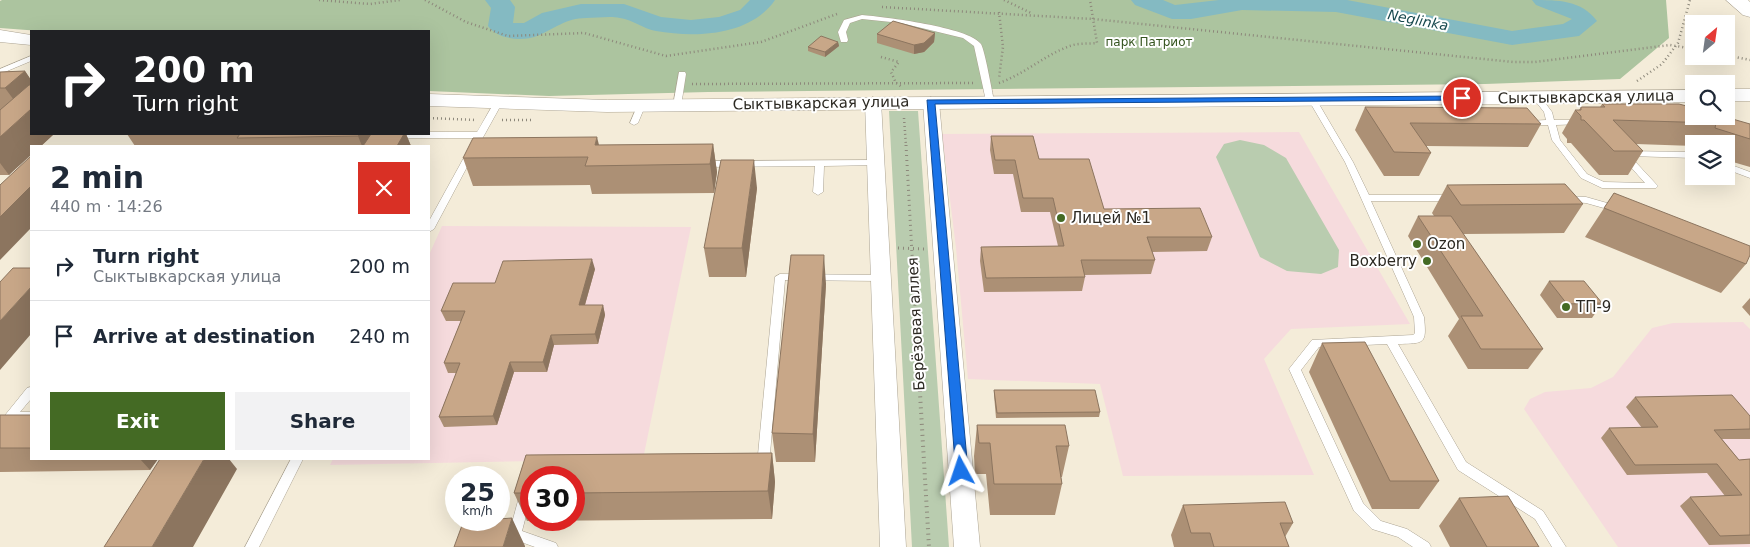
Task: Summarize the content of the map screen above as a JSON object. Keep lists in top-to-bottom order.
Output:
{
  "streets": {
    "street": ["Сыктывкарская улица", "Берёзовая аллея"]
  },
  "crossings": [
    ["Сыктывкарская улица", "Берёзовая аллея"]
  ],
  "water": ["Neglinka"],
  "parks": ["парк Патриот"],
  "places": [
    "Лицей №1",
    "Ozon",
    "Boxberry",
    "ТП-9"
  ],
  "north": "top right",
  "page": {
    "turn": ["200 m", "Turn right"],
    "heading": ["2 min", "440 m · 14:26"],
    "list": [
      {
        "name": "Turn right",
        "note": "Сыктывкарская улица",
        "value": "200 m"
      },
      {
        "name": "Arrive at destination",
        "value": "240 m"
      }
    ],
    "buttons": ["Exit", "Share"],
    "speed": "25 km/h",
    "limit": "30"
  }
}
